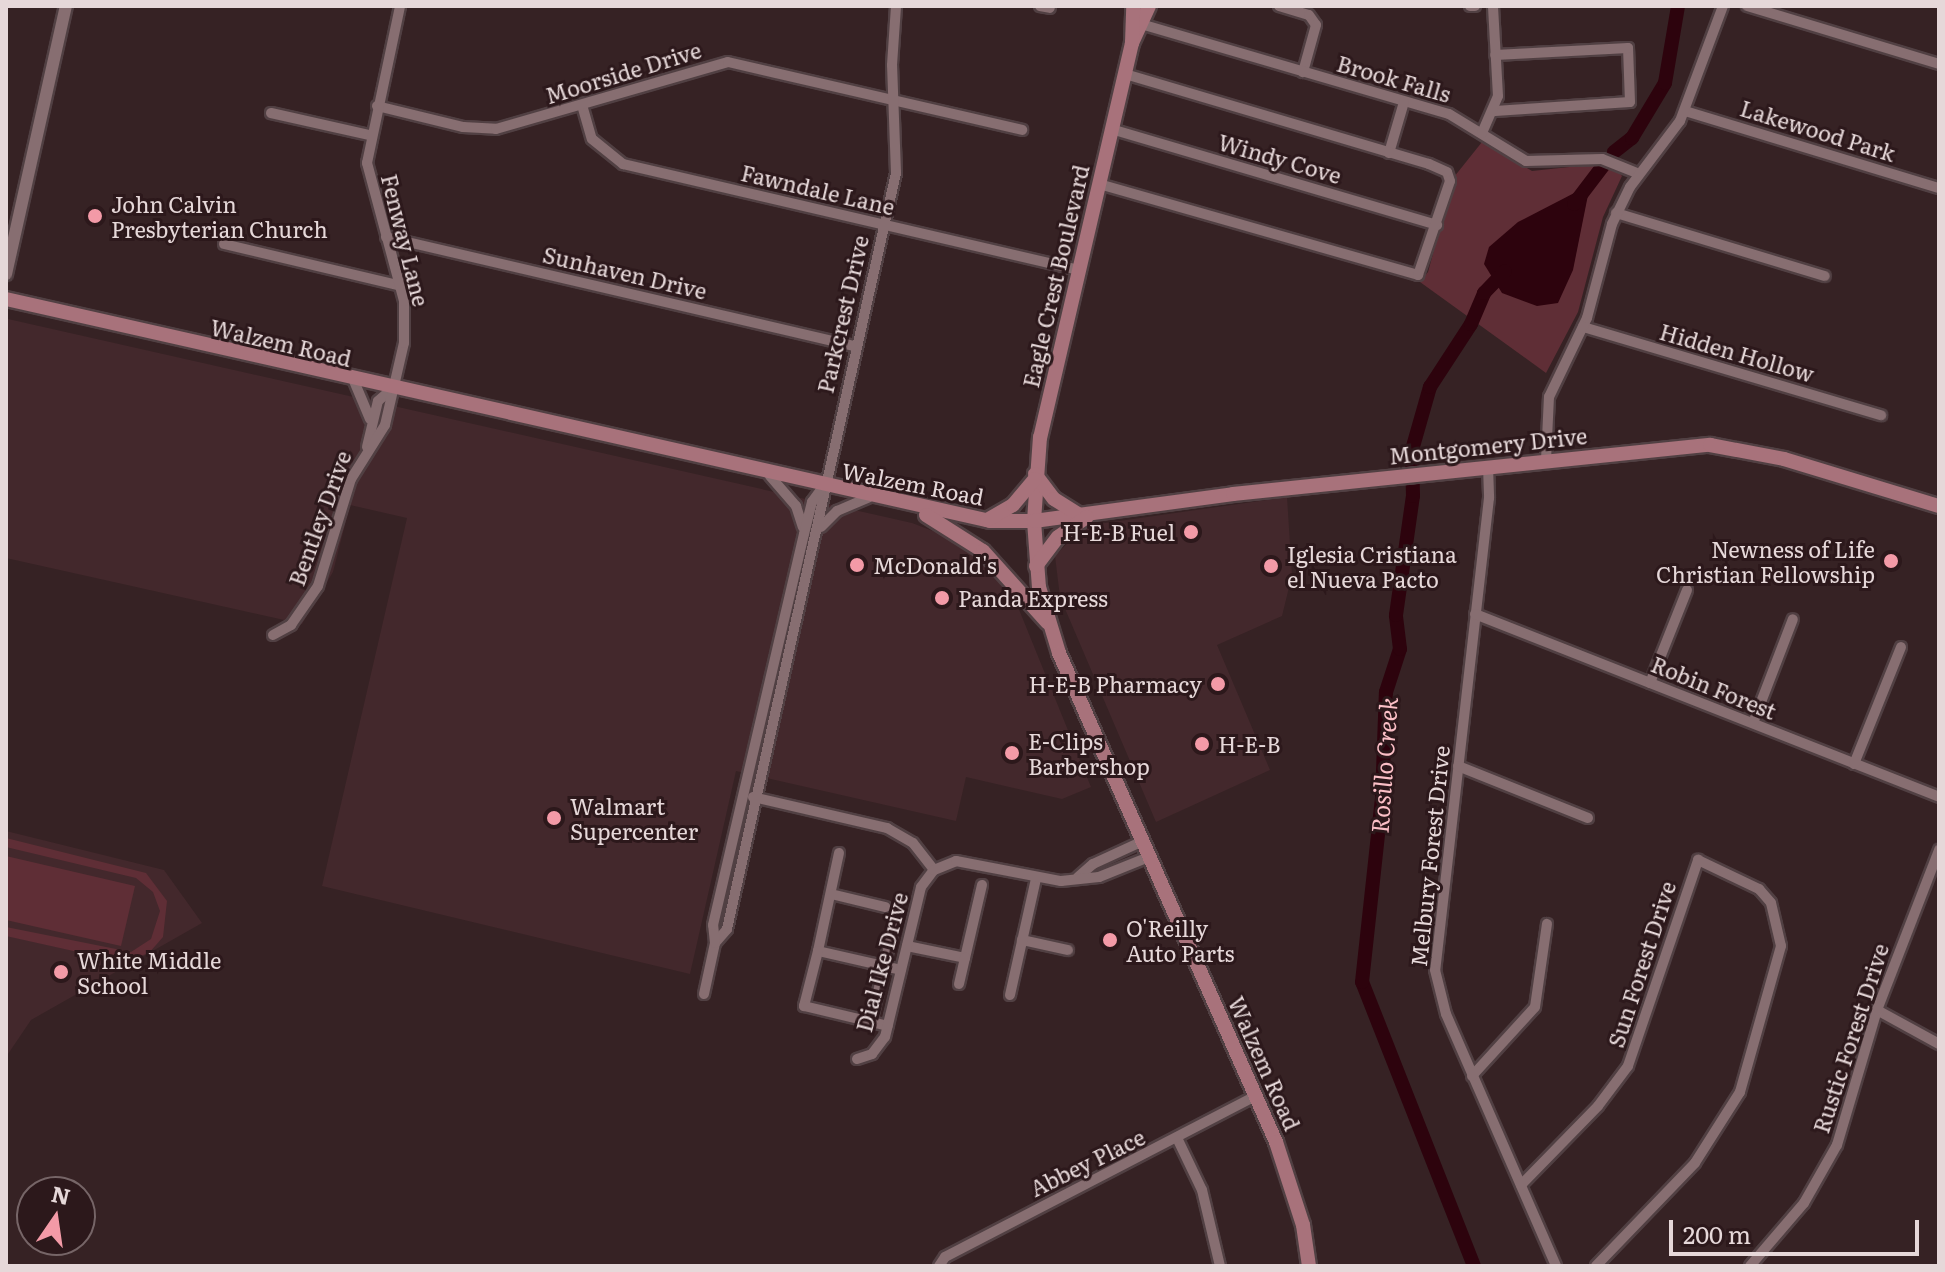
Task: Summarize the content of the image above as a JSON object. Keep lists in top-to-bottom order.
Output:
{
  "streets": {
    "main road": ["Eagle Crest Boulevard", "Walzem Road", "Montgomery Drive"],
    "street": [
      "Moorside Drive",
      "Brook Falls",
      "Lakewood Park",
      "Windy Cove",
      "Fawndale Lane",
      "Fenway Lane",
      "Sunhaven Drive",
      "Parkcrest Drive",
      "Hidden Hollow",
      "Bentley Drive",
      "Robin Forest",
      "Melbury Forest Drive",
      "Dial Ike Drive",
      "Sun Forest Drive",
      "Rustic Forest Drive",
      "Abbey Place"
    ]
  },
  "crossings": [
    ["Moorside Drive", "Fawndale Lane"],
    ["Moorside Drive", "Fenway Lane"],
    ["Moorside Drive", "Parkcrest Drive"],
    ["Brook Falls", "Eagle Crest Boulevard"],
    ["Windy Cove", "Eagle Crest Boulevard"],
    ["Fawndale Lane", "Eagle Crest Boulevard"],
    ["Fawndale Lane", "Parkcrest Drive"],
    ["Fenway Lane", "Sunhaven Drive"],
    ["Fenway Lane", "Walzem Road"],
    ["Fenway Lane", "Bentley Drive"],
    ["Sunhaven Drive", "Parkcrest Drive"],
    ["Eagle Crest Boulevard", "Walzem Road"],
    ["Eagle Crest Boulevard", "Montgomery Drive"],
    ["Parkcrest Drive", "Walzem Road"],
    ["Walzem Road", "Montgomery Drive"],
    ["Walzem Road", "Bentley Drive"],
    ["Walzem Road", "Abbey Place"],
    ["Montgomery Drive", "Melbury Forest Drive"],
    ["Robin Forest", "Melbury Forest Drive"],
    ["Melbury Forest Drive", "Sun Forest Drive"]
  ],
  "water": ["Rosillo Creek"],
  "places": [
    "John Calvin Presbyterian Church",
    "H-E-B Fuel",
    "Newness of Life Christian Fellowship",
    "McDonald's",
    "Iglesia Cristiana el Nueva Pacto",
    "Panda Express",
    "H-E-B Pharmacy",
    "H-E-B",
    "E-Clips Barbershop",
    "Walmart Supercenter",
    "O'Reilly Auto Parts",
    "White Middle School"
  ],
  "scale_bar": "200 m",
  "north": "top"
}
